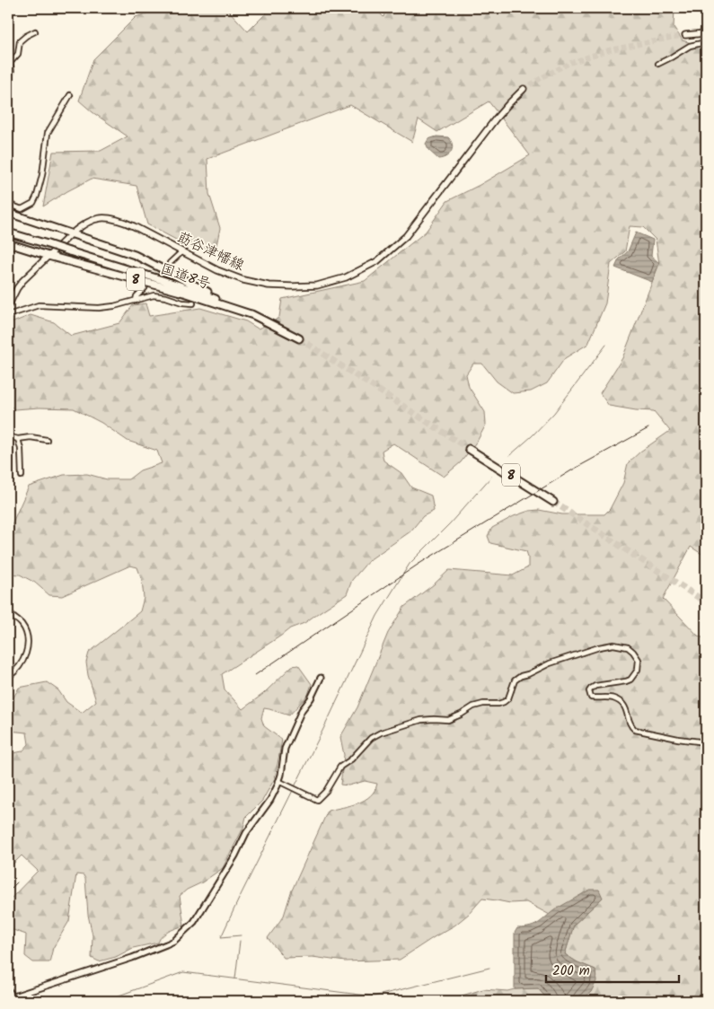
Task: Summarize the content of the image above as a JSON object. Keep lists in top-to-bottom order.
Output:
{
  "streets": {
    "highway": ["国道8号", "8"],
    "main road": ["莇谷津幡線"]
  },
  "crossings": [
    ["莇谷津幡線", "8"],
    ["国道8号", "8"]
  ],
  "scale_bar": "200 m"
}
